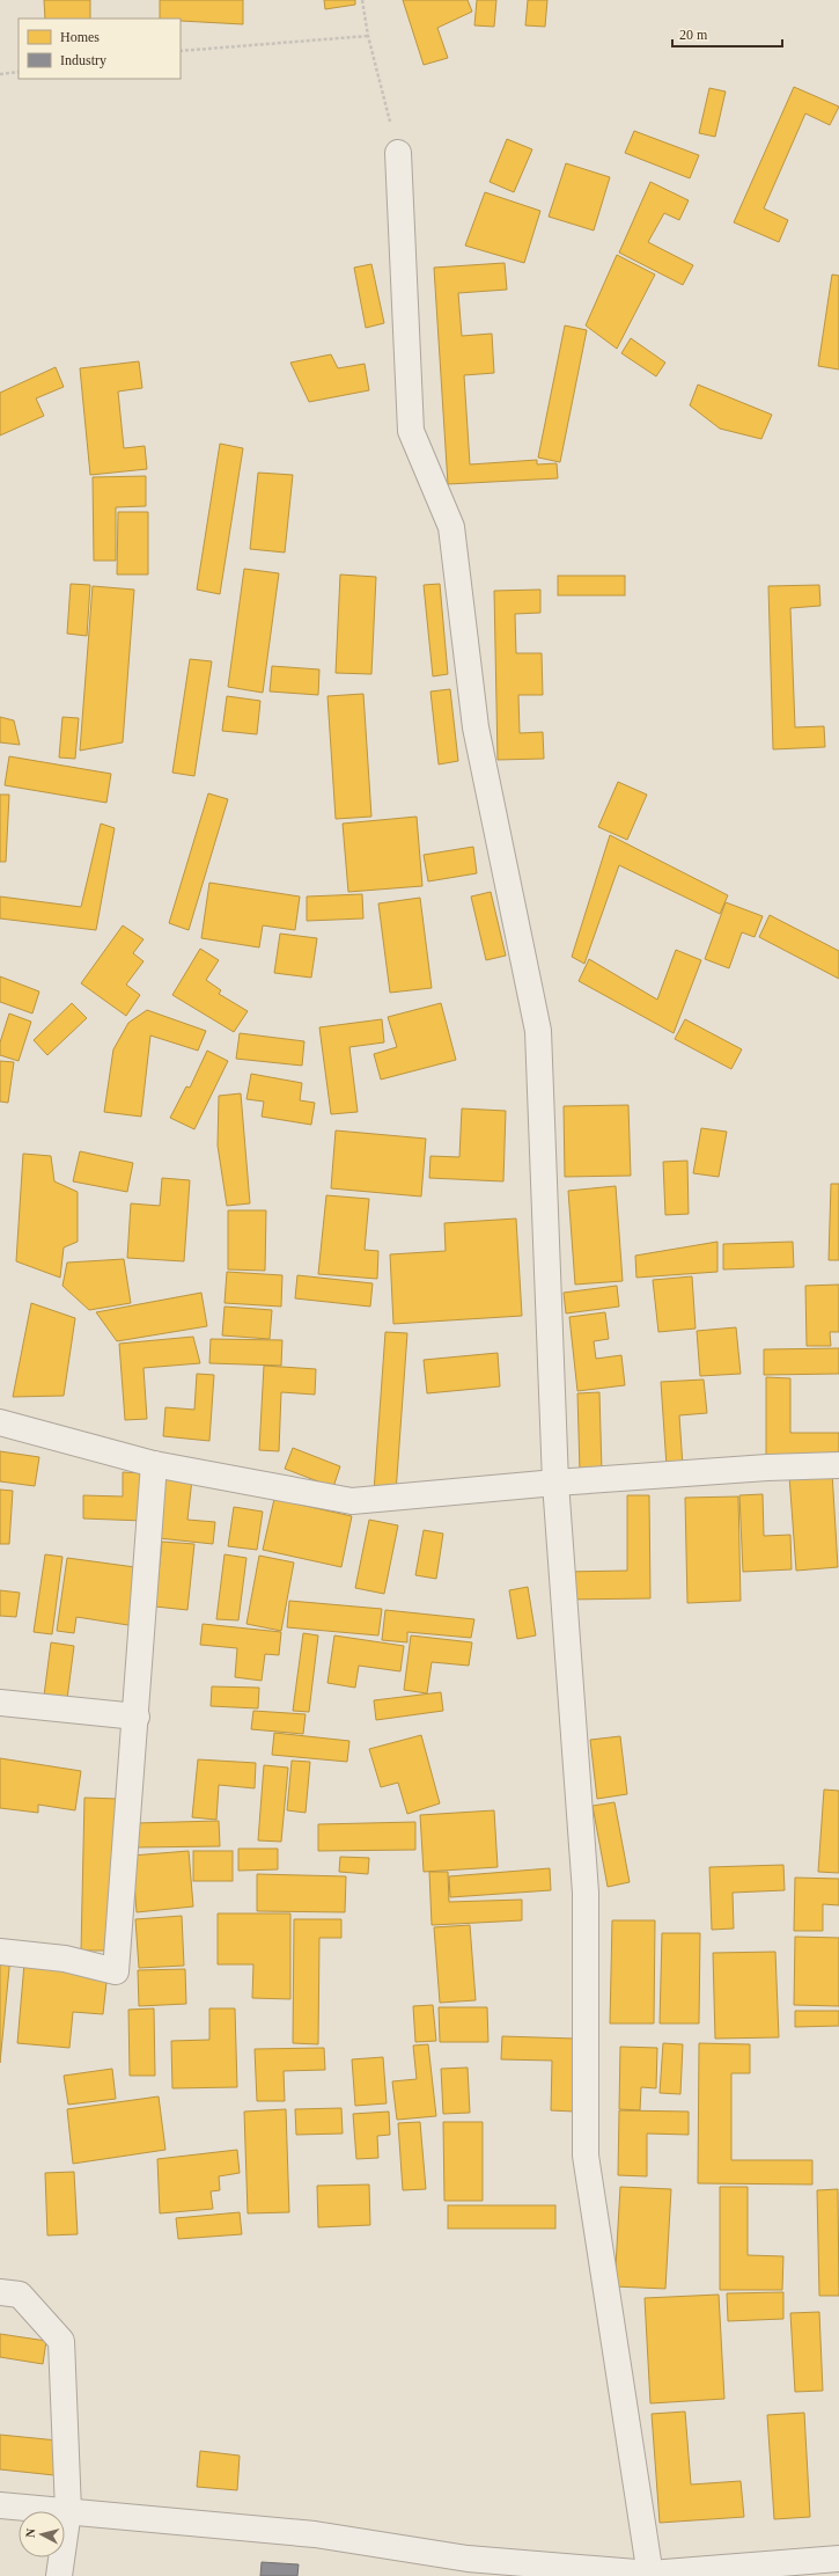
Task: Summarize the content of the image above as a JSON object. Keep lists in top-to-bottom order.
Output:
{
  "legend": ["Homes", "Industry"],
  "scale_bar": "20 m",
  "north": "left"
}
